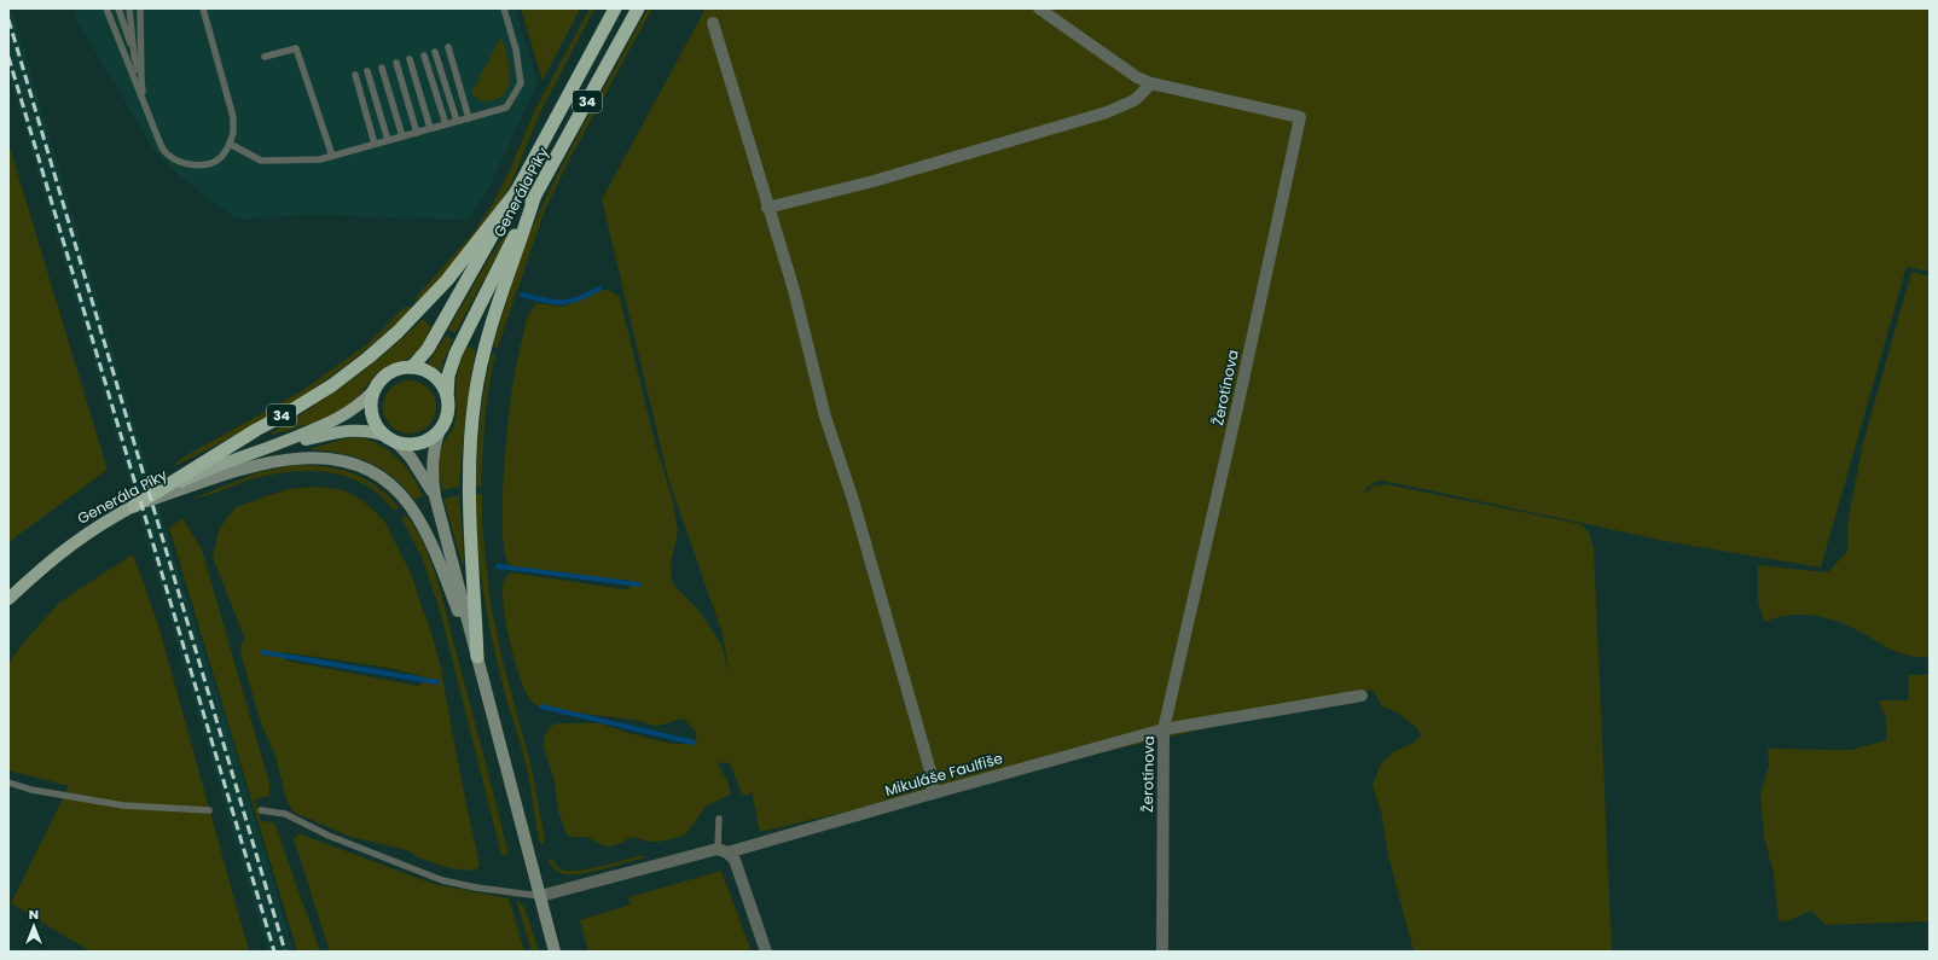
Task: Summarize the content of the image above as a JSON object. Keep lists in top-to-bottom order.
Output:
{
  "streets": {
    "highway": ["34", "Generála Píky"],
    "street": ["Žerotínova", "Mikuláše Faulfiše"]
  },
  "crossings": [
    ["34", "Generála Píky"],
    ["Žerotínova", "Mikuláše Faulfiše"]
  ],
  "north": "top"
}
